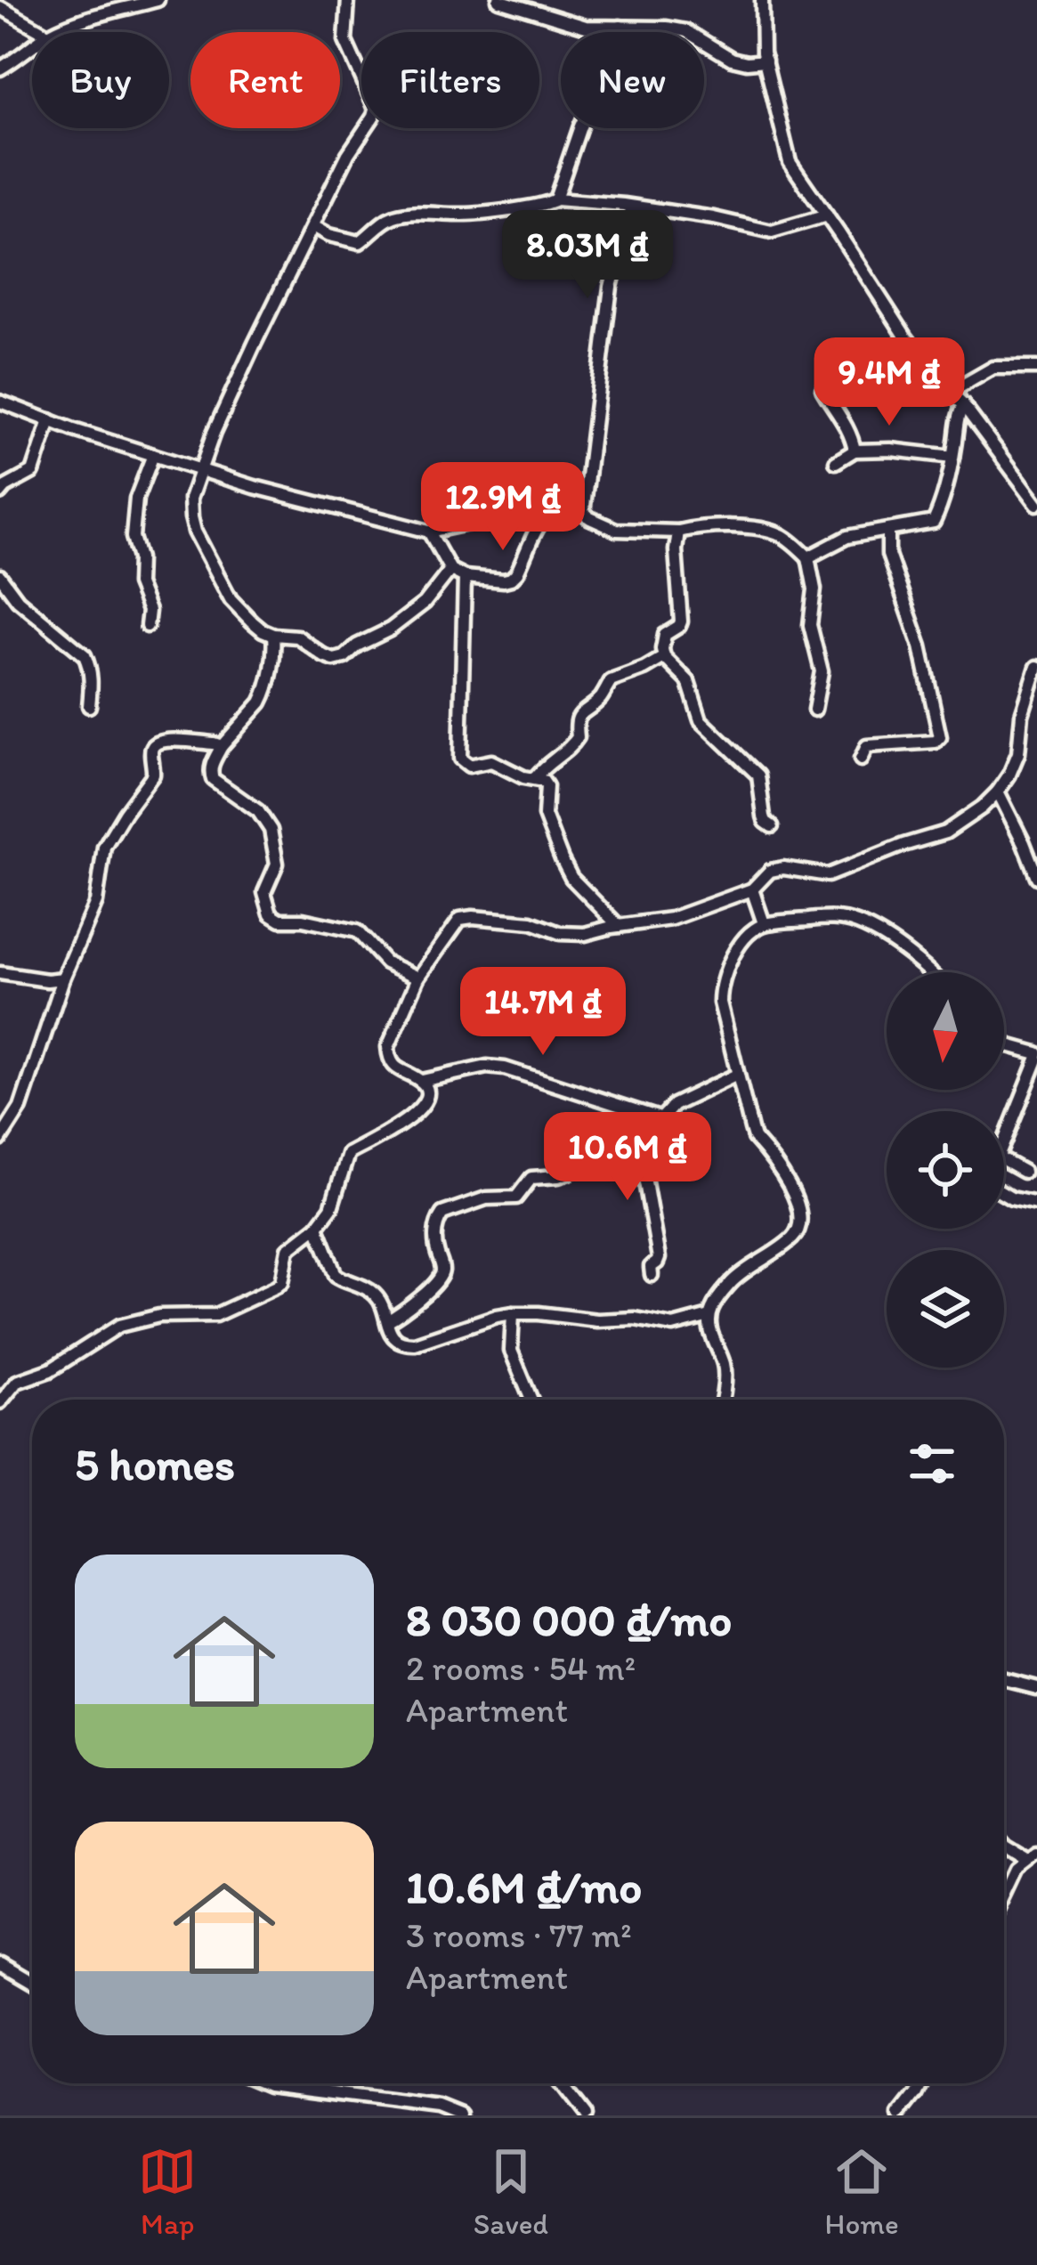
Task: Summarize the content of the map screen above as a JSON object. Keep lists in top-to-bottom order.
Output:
{
  "north": "bottom",
  "page": {
    "chip": [
      "Buy",
      "Rent",
      "Filters",
      "New"
    ],
    "price": [
      "8.03M ₫",
      "9.4M ₫",
      "12.9M ₫",
      "14.7M ₫",
      "10.6M ₫"
    ],
    "heading": "5 homes",
    "list": [
      {
        "name": "8 030 000 ₫/mo",
        "note": "2 rooms · 54 m² · Apartment"
      },
      {
        "name": "10.6M ₫/mo",
        "note": "3 rooms · 77 m² · Apartment"
      }
    ],
    "tabs": ["Map", "Saved", "Home"]
  }
}
